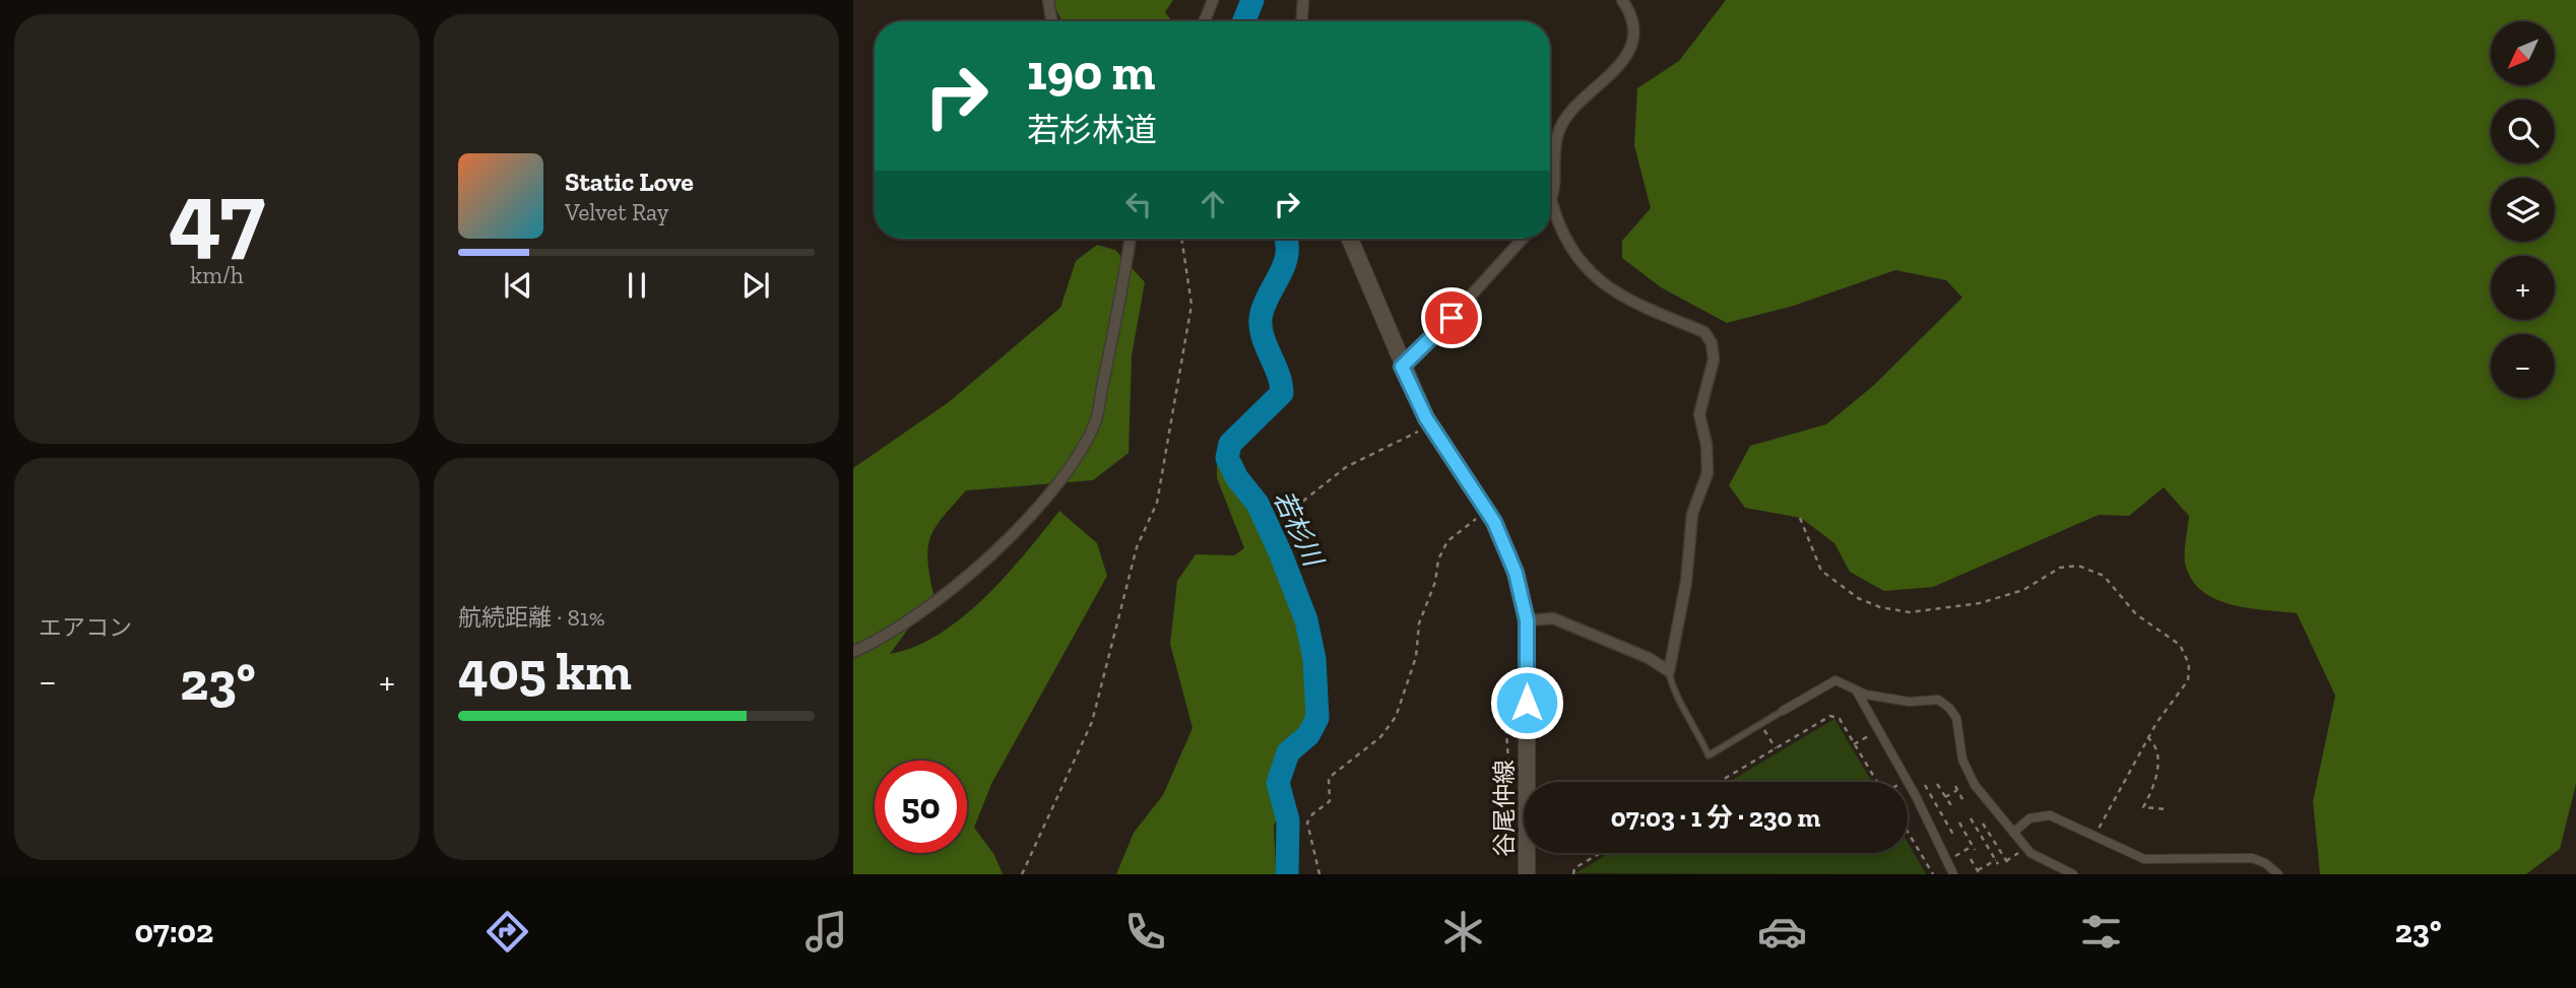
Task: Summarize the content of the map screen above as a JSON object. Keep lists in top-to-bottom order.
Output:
{
  "streets": {
    "main road": ["谷尾仲線"]
  },
  "water": ["若杉川"],
  "north": "bottom left",
  "page": {
    "tile": [
      ["47", "km/h"],
      "エアコン",
      ["航続距離 · 81%", "405 km"]
    ],
    "map_buttons": ["+", "−"],
    "turn": ["190 m", "若杉林道"],
    "song": ["Static Love", "Velvet Ray"],
    "heat": ["−", "23°", "+"],
    "limit": "50",
    "trip": "07:03 · 1 分 · 230 m",
    "tabs": ["07:02", "23°"]
  }
}
